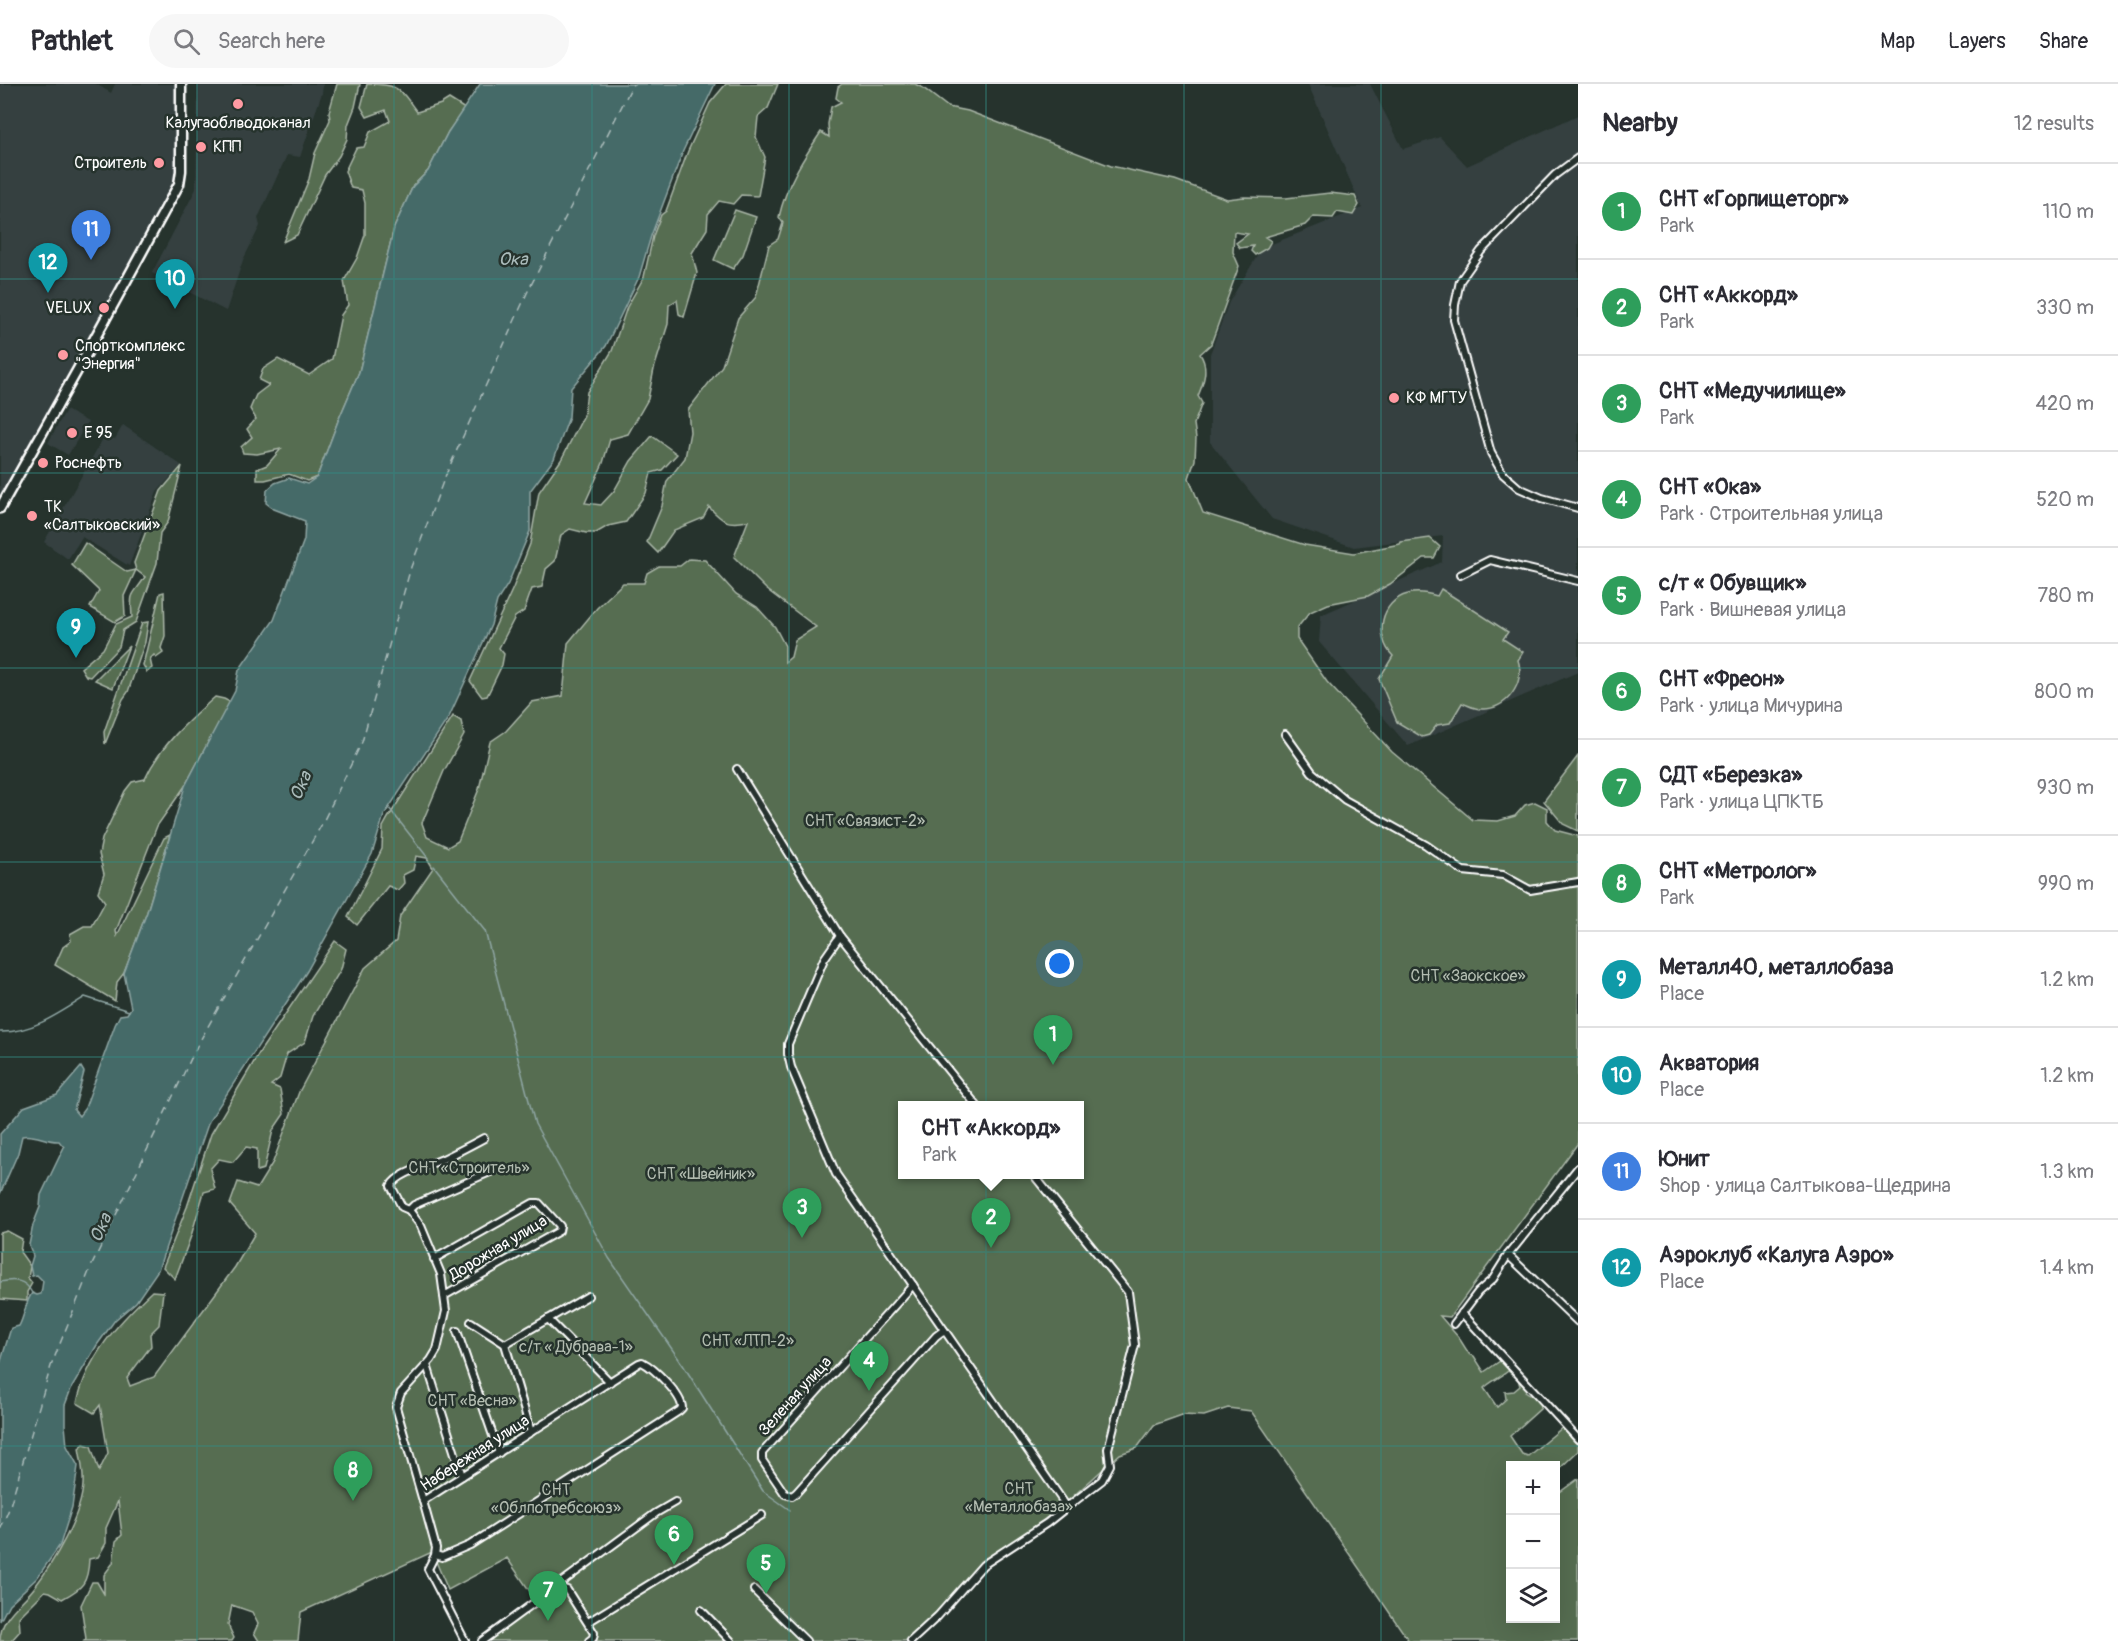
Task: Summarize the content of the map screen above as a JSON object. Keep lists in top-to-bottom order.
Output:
{
  "streets": {
    "street": ["Дорожная улица", "Зеленая улица", "Набережная улица"]
  },
  "water": ["Ока"],
  "parks": [
    "СНТ «Связист-2»",
    "СНТ «Заокское»",
    "СНТ «Строитель»",
    "СНТ «Швейник»",
    "СНТ «ЛТП-2»",
    "с/т « Дубрава-1»",
    "СНТ «Весна»",
    "СНТ «Металлобаза»",
    "СНТ «Облпотребсоюз»"
  ],
  "places": [
    "Калугаоблводоканал",
    "КПП",
    "Строитель",
    "VELUX",
    "Спорткомплекс \"Энергия\"",
    "КФ МГТУ",
    "Е 95",
    "Роснефть",
    "ТК «Салтыковский»"
  ],
  "page": {
    "header": "Pathlet",
    "search": "Search here",
    "nav": ["Map", "Layers", "Share"],
    "heading": ["Nearby", "12 results"],
    "list": [
      {
        "mark": "1",
        "name": "СНТ «Горпищеторг»",
        "note": "Park",
        "value": "110 m"
      },
      {
        "mark": "2",
        "name": "СНТ «Аккорд»",
        "note": "Park",
        "value": "330 m"
      },
      {
        "mark": "3",
        "name": "СНТ «Медучилище»",
        "note": "Park",
        "value": "420 m"
      },
      {
        "mark": "4",
        "name": "СНТ «Ока»",
        "note": "Park · Строительная улица",
        "value": "520 m"
      },
      {
        "mark": "5",
        "name": "с/т « Обувщик»",
        "note": "Park · Вишневая улица",
        "value": "780 m"
      },
      {
        "mark": "6",
        "name": "СНТ «Фреон»",
        "note": "Park · улица Мичурина",
        "value": "800 m"
      },
      {
        "mark": "7",
        "name": "СДТ «Березка»",
        "note": "Park · улица ЦПКТБ",
        "value": "930 m"
      },
      {
        "mark": "8",
        "name": "СНТ «Метролог»",
        "note": "Park",
        "value": "990 m"
      },
      {
        "mark": "9",
        "name": "Металл40, металлобаза",
        "note": "Place",
        "value": "1.2 km"
      },
      {
        "mark": "10",
        "name": "Акватория",
        "note": "Place",
        "value": "1.2 km"
      },
      {
        "mark": "11",
        "name": "Юнит",
        "note": "Shop · улица Салтыкова-Щедрина",
        "value": "1.3 km"
      },
      {
        "mark": "12",
        "name": "Аэроклуб «Калуга Аэро»",
        "note": "Place",
        "value": "1.4 km"
      }
    ],
    "pins": [
      "11",
      "12",
      "10",
      "9",
      "1",
      "3",
      "2",
      "4",
      "8",
      "6",
      "5",
      "7"
    ],
    "popup": ["СНТ «Аккорд»", "Park"],
    "map_buttons": ["+", "−"]
  }
}
